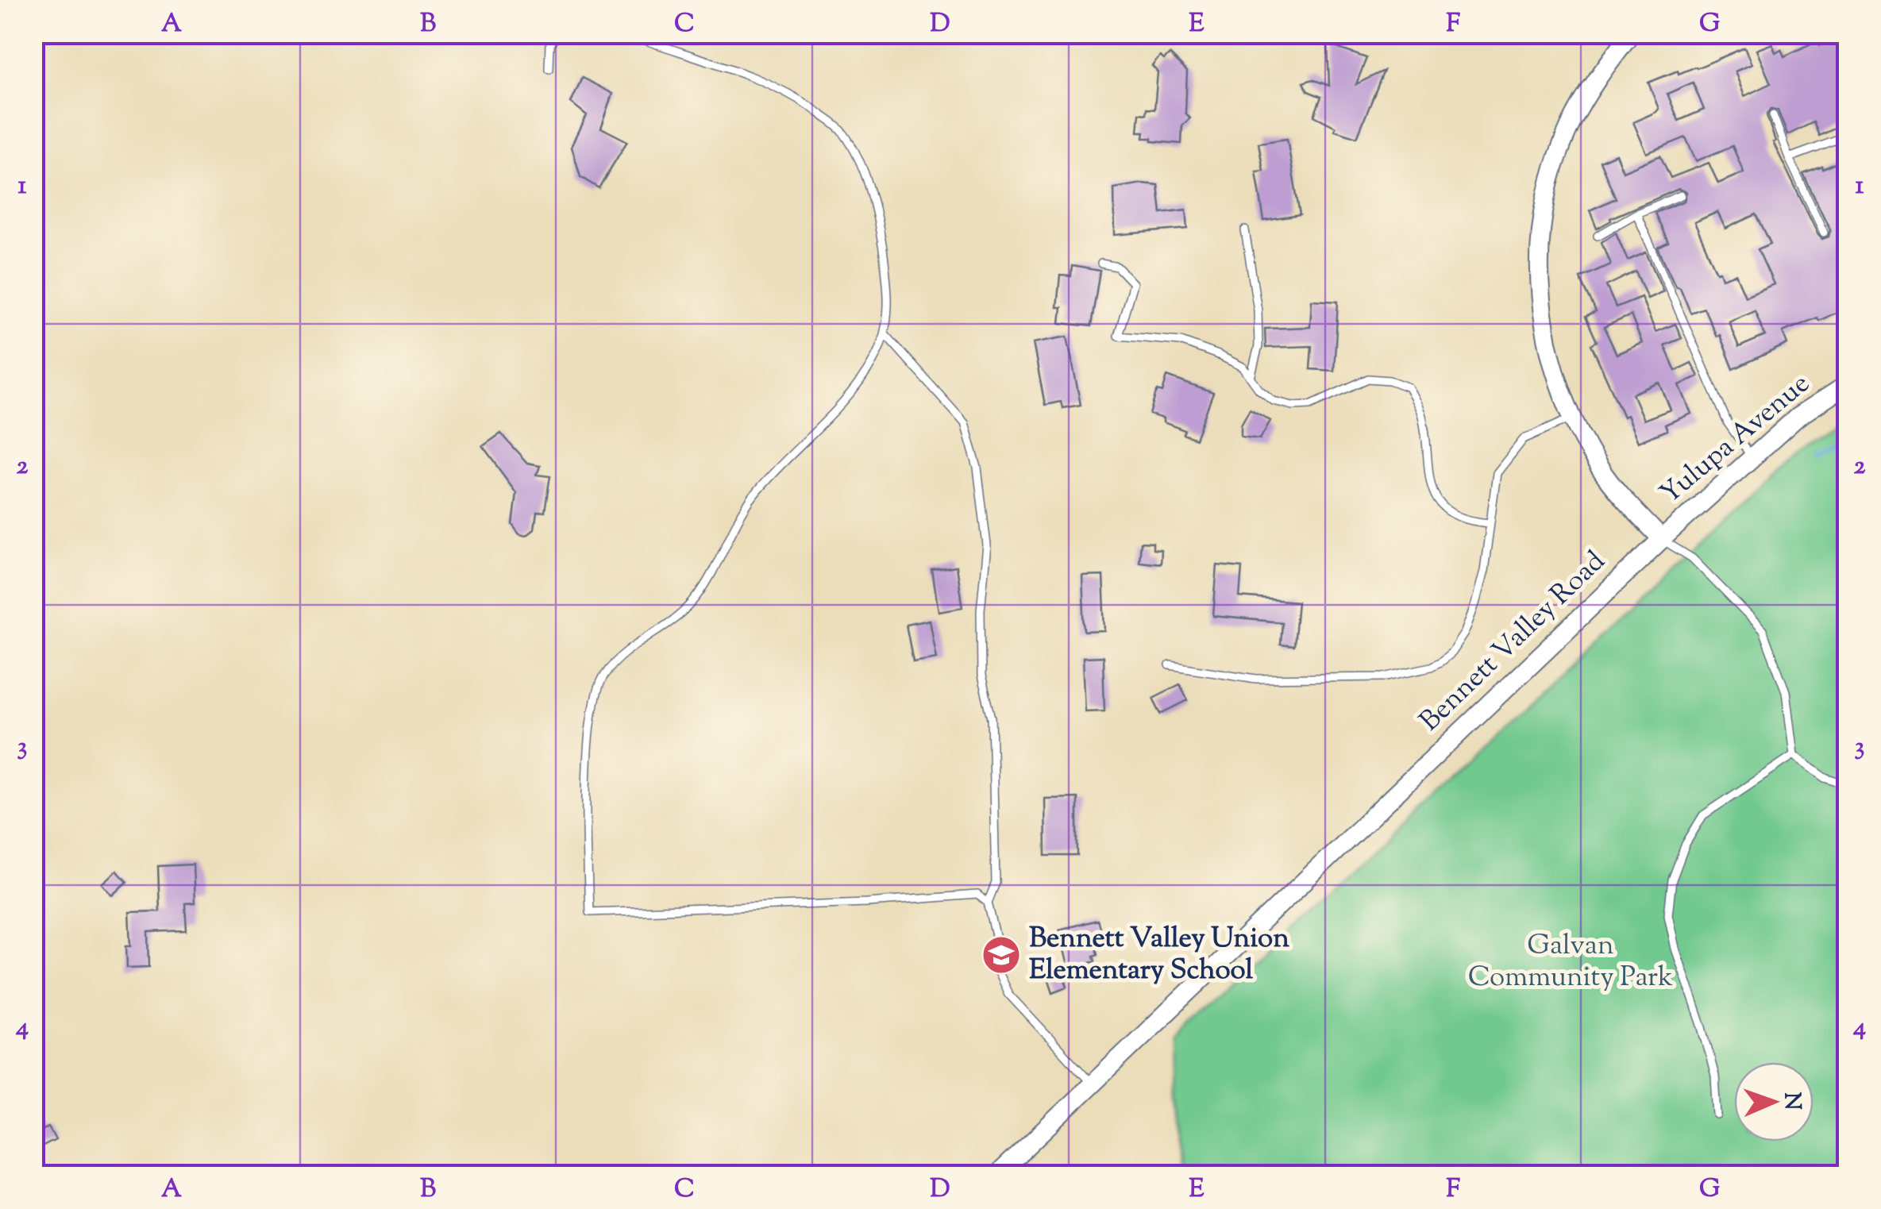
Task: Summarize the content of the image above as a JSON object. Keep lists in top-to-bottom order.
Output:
{
  "streets": {
    "street": ["Yulupa Avenue", "Bennett Valley Road"]
  },
  "crossings": [
    ["Yulupa Avenue", "Bennett Valley Road"]
  ],
  "parks": ["Galvan Community Park"],
  "places": {
    "school or university": ["Bennett Valley Union Elementary School"]
  },
  "north": "right",
  "grid": {
    "columns": [
      "A",
      "B",
      "C",
      "D",
      "E",
      "F",
      "G"
    ],
    "rows": [
      "1",
      "2",
      "3",
      "4"
    ]
  }
}
